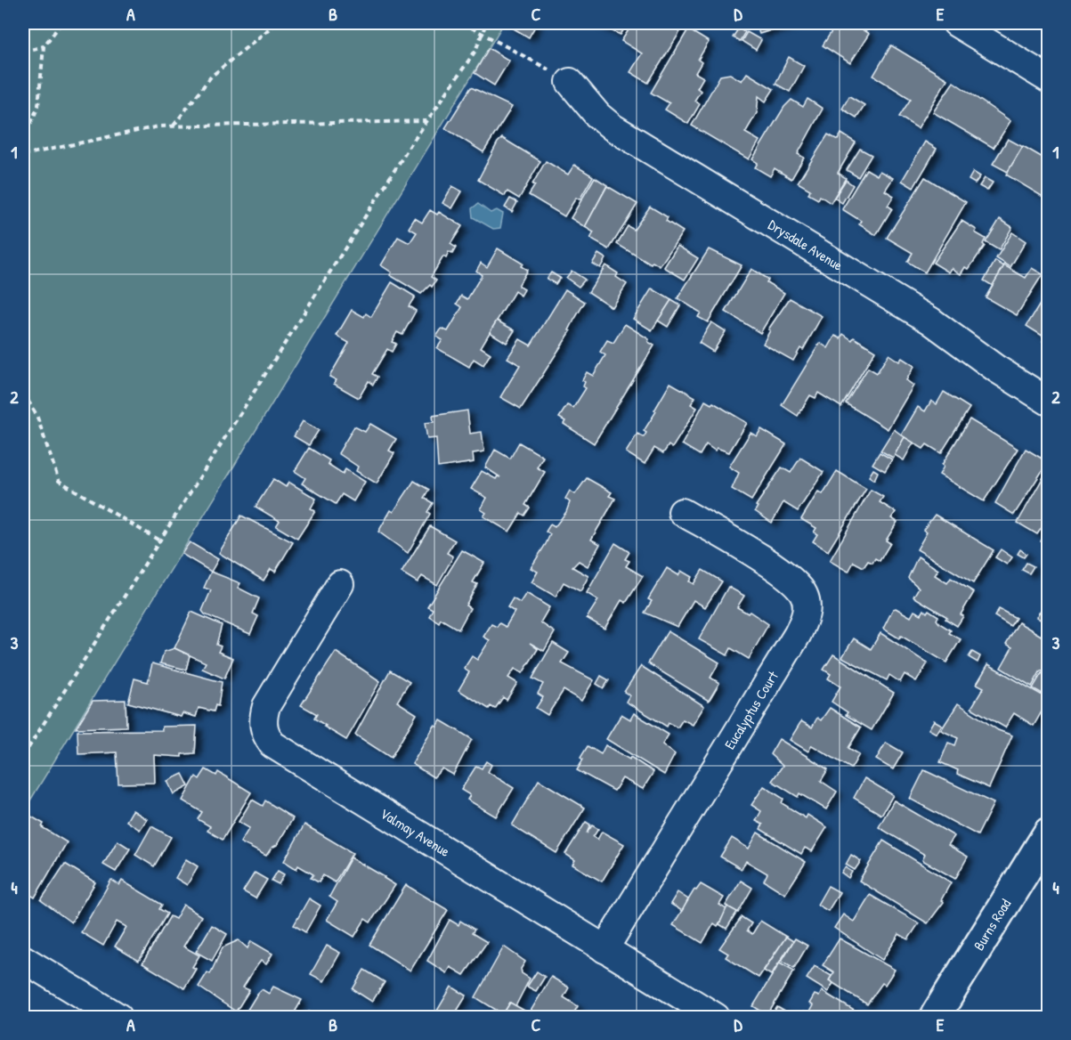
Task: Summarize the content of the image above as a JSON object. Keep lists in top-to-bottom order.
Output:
{
  "streets": {
    "street": [
      "Drysdale Avenue",
      "Eucalyptus Court",
      "Valmay Avenue",
      "Burns Road"
    ]
  },
  "crossings": [
    ["Eucalyptus Court", "Valmay Avenue"]
  ],
  "grid": {
    "columns": [
      "A",
      "B",
      "C",
      "D",
      "E"
    ],
    "rows": [
      "1",
      "2",
      "3",
      "4"
    ]
  }
}
